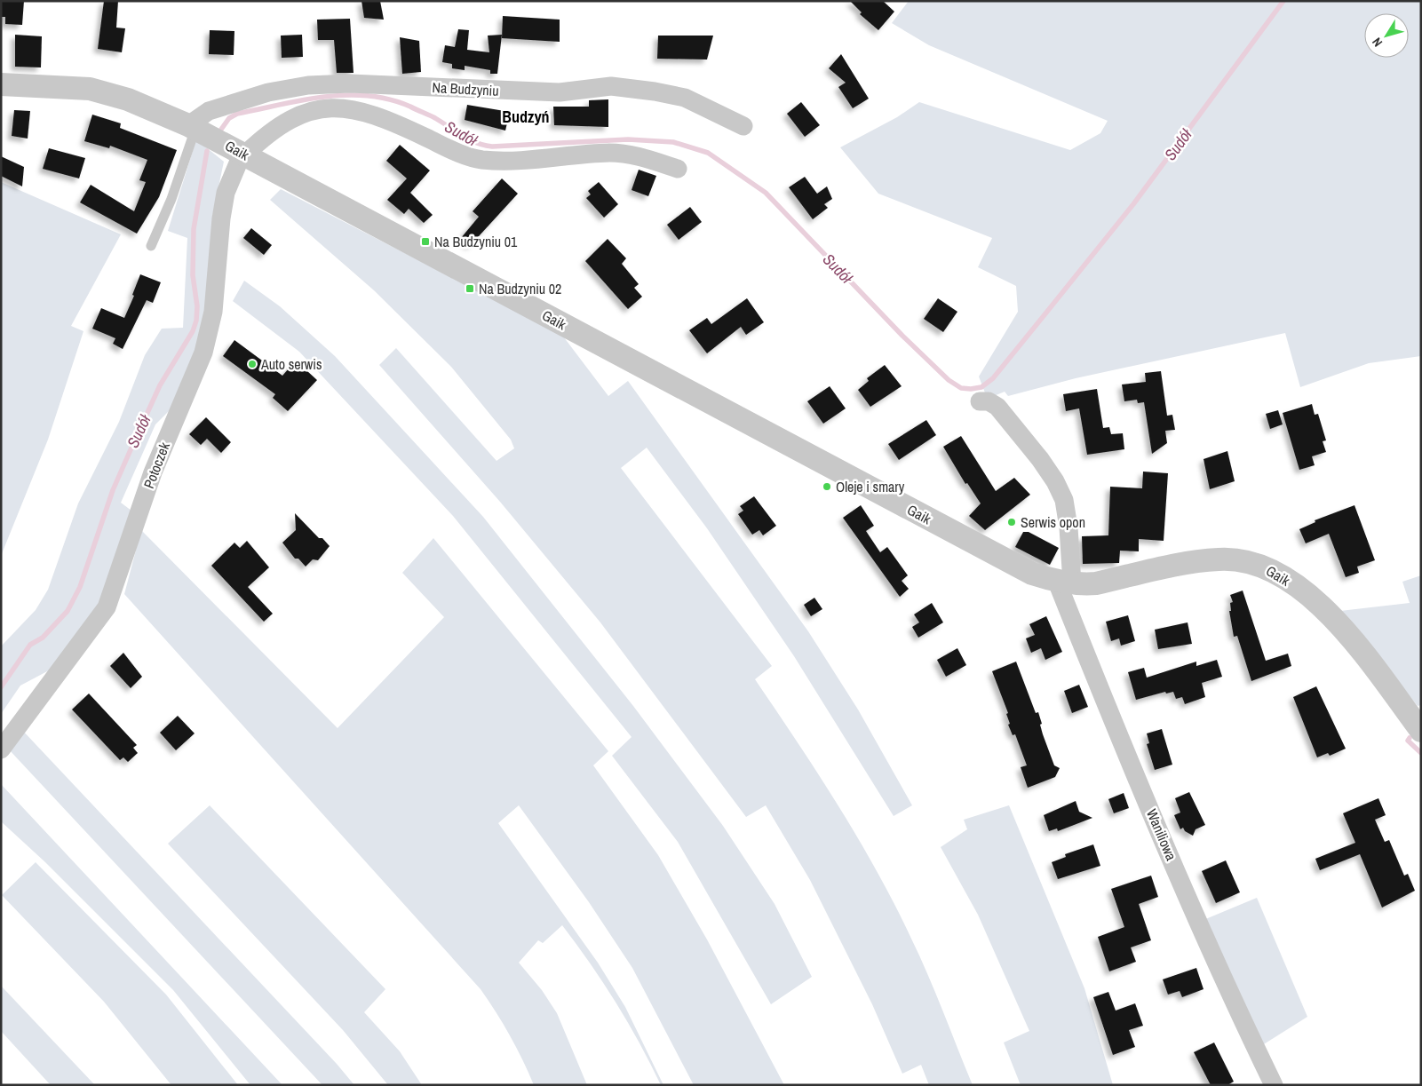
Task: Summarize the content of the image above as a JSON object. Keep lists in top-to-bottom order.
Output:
{
  "streets": {
    "street": [
      "Na Budzyniu",
      "Gaik",
      "Potoczek",
      "Waniliowa"
    ]
  },
  "crossings": [
    ["Na Budzyniu", "Gaik"],
    ["Gaik", "Potoczek"],
    ["Gaik", "Waniliowa"]
  ],
  "districts": ["Budzyń"],
  "water": ["Sudół"],
  "places": {
    "transit": ["Na Budzyniu 01", "Na Budzyniu 02"],
    "other": ["Auto serwis", "Oleje i smary", "Serwis opon"]
  },
  "north": "bottom left"
}
